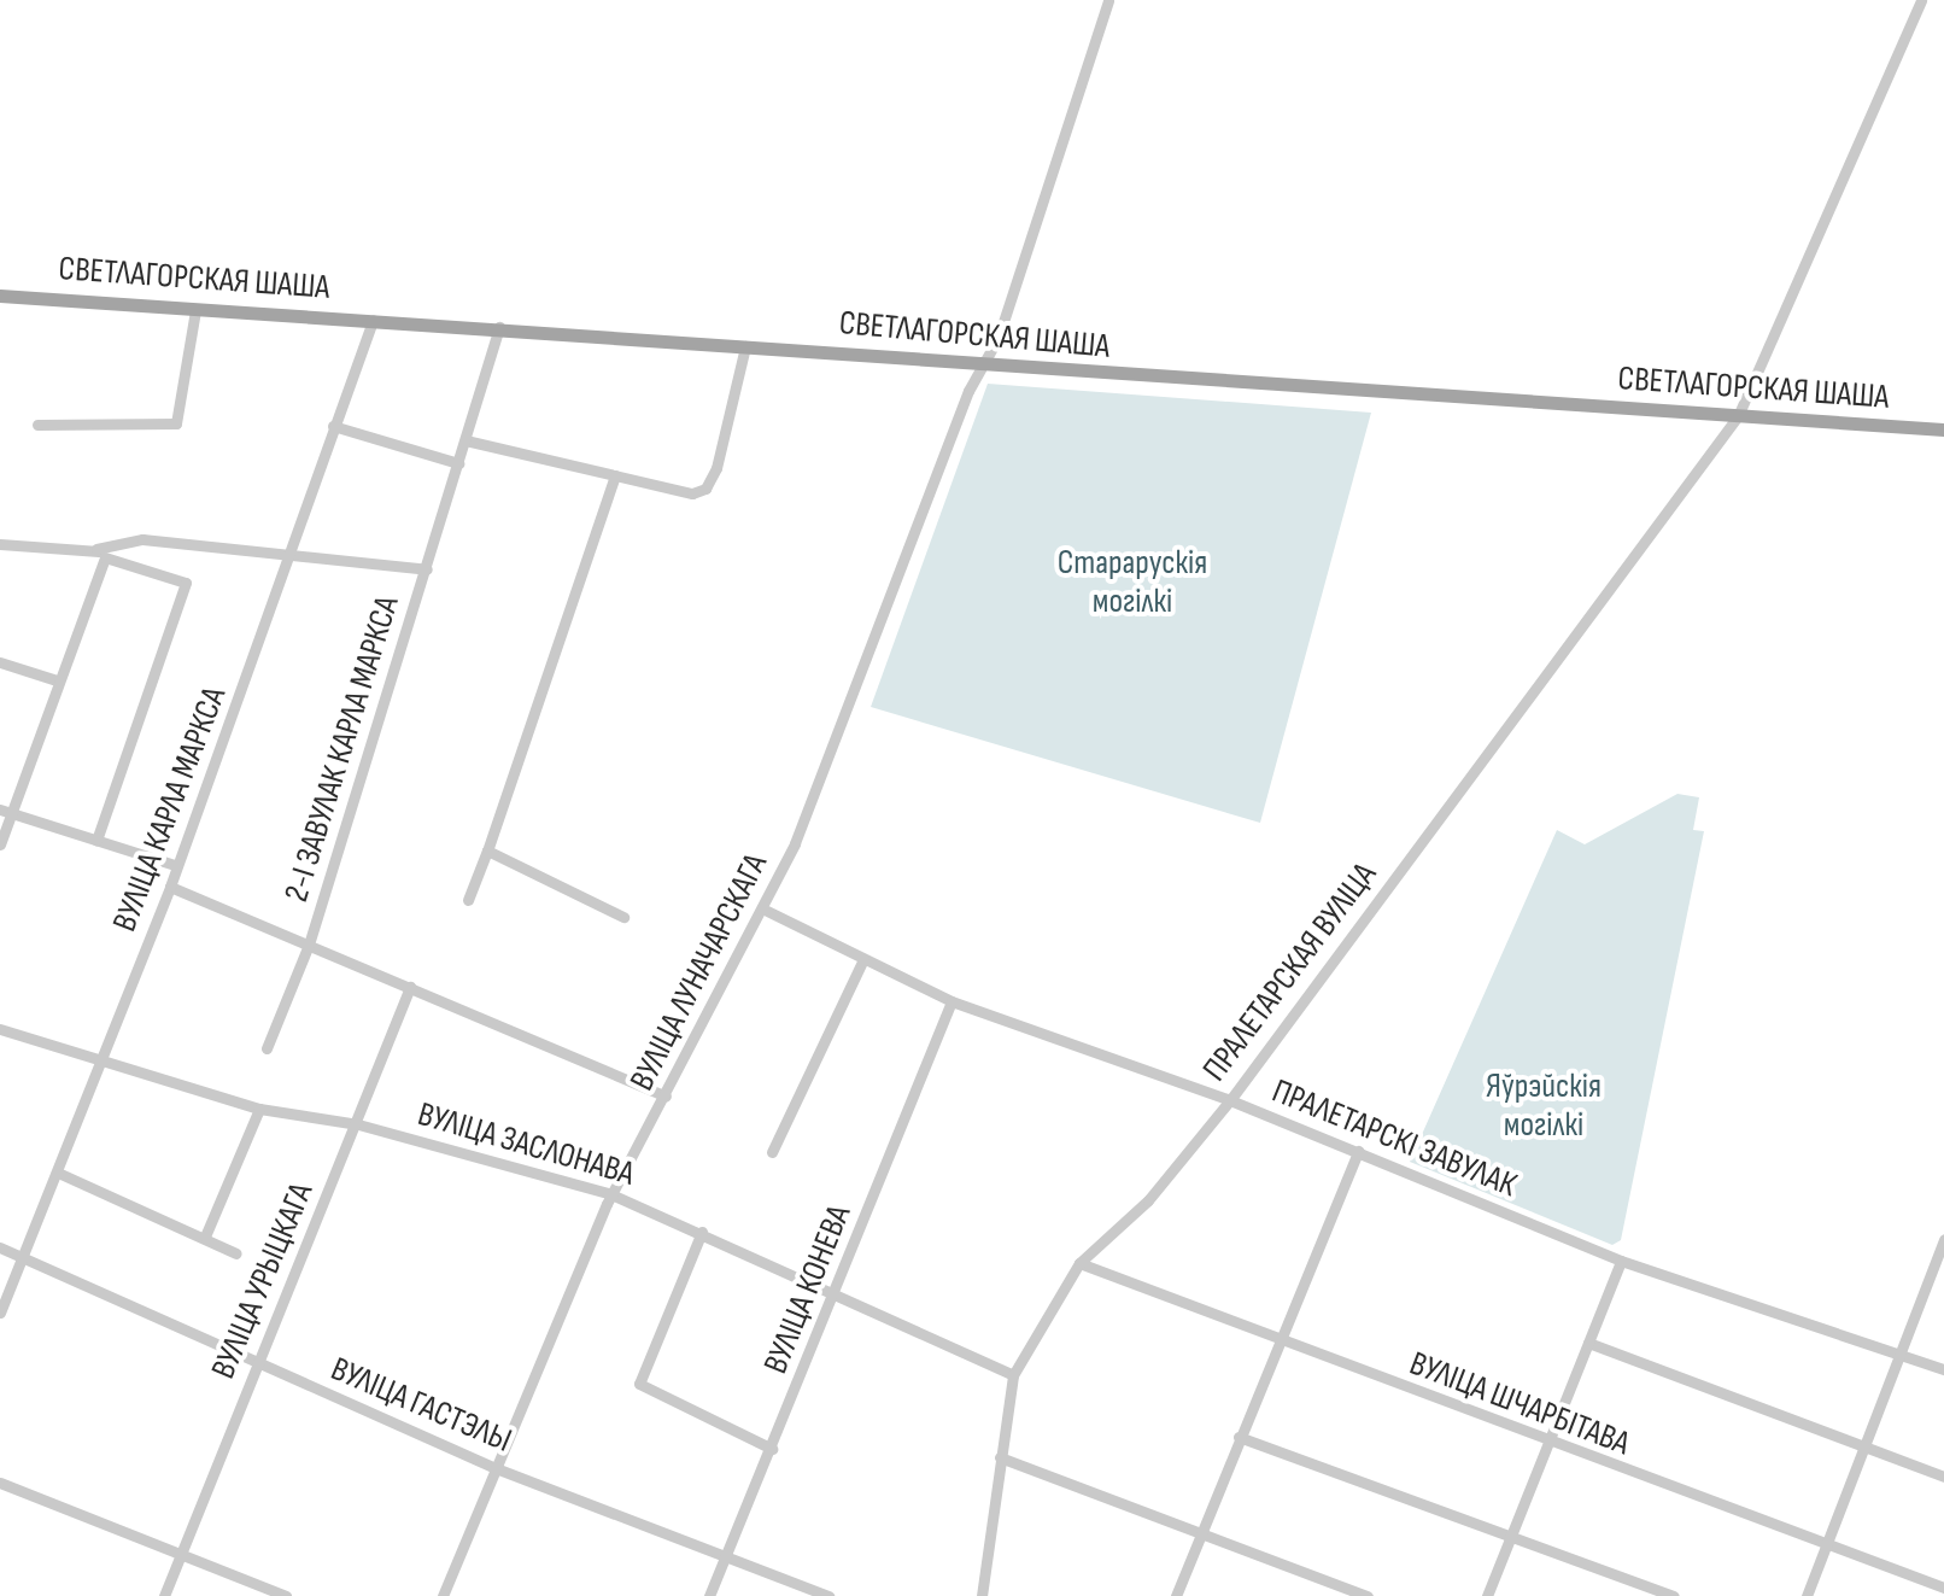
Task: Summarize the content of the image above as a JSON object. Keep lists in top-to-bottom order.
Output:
{
  "streets": {
    "main road": ["СВЕТЛАГОРСКАЯ ШАША"],
    "street": [
      "2-І ЗАВУЛАК КАРЛА МАРКСА",
      "ВУЛІЦА КАРЛА МАРКСА",
      "ВУЛІЦА ЛУНАЧАРСКАГА",
      "ПРАЛЕТАРСКАЯ ВУЛІЦА",
      "ПРАЛЕТАРСКІ ЗАВУЛАК",
      "ВУЛІЦА ЗАСЛОНАВА",
      "ВУЛІЦА УРЫЦКАГА",
      "ВУЛІЦА КОНЕВА",
      "ВУЛІЦА ШЧАРБІТАВА",
      "ВУЛІЦА ГАСТЭЛЫ"
    ]
  },
  "crossings": [
    ["СВЕТЛАГОРСКАЯ ШАША", "2-І ЗАВУЛАК КАРЛА МАРКСА"],
    ["СВЕТЛАГОРСКАЯ ШАША", "ВУЛІЦА КАРЛА МАРКСА"],
    ["СВЕТЛАГОРСКАЯ ШАША", "ВУЛІЦА ЛУНАЧАРСКАГА"],
    ["СВЕТЛАГОРСКАЯ ШАША", "ПРАЛЕТАРСКАЯ ВУЛІЦА"],
    ["ВУЛІЦА КАРЛА МАРКСА", "ВУЛІЦА ЗАСЛОНАВА"],
    ["ВУЛІЦА КАРЛА МАРКСА", "ВУЛІЦА ГАСТЭЛЫ"],
    ["ВУЛІЦА ЛУНАЧАРСКАГА", "ПРАЛЕТАРСКІ ЗАВУЛАК"],
    ["ВУЛІЦА ЛУНАЧАРСКАГА", "ВУЛІЦА ЗАСЛОНАВА"],
    ["ВУЛІЦА ЛУНАЧАРСКАГА", "ВУЛІЦА ГАСТЭЛЫ"],
    ["ПРАЛЕТАРСКАЯ ВУЛІЦА", "ПРАЛЕТАРСКІ ЗАВУЛАК"],
    ["ПРАЛЕТАРСКАЯ ВУЛІЦА", "ВУЛІЦА ЗАСЛОНАВА"],
    ["ПРАЛЕТАРСКАЯ ВУЛІЦА", "ВУЛІЦА ШЧАРБІТАВА"],
    ["ПРАЛЕТАРСКІ ЗАВУЛАК", "ВУЛІЦА КОНЕВА"],
    ["ВУЛІЦА ЗАСЛОНАВА", "ВУЛІЦА УРЫЦКАГА"],
    ["ВУЛІЦА ЗАСЛОНАВА", "ВУЛІЦА КОНЕВА"],
    ["ВУЛІЦА УРЫЦКАГА", "ВУЛІЦА ГАСТЭЛЫ"],
    ["ВУЛІЦА КОНЕВА", "ВУЛІЦА ГАСТЭЛЫ"]
  ],
  "parks": ["Старарускія могілкі", "Яўрэйскія могілкі"]
}
